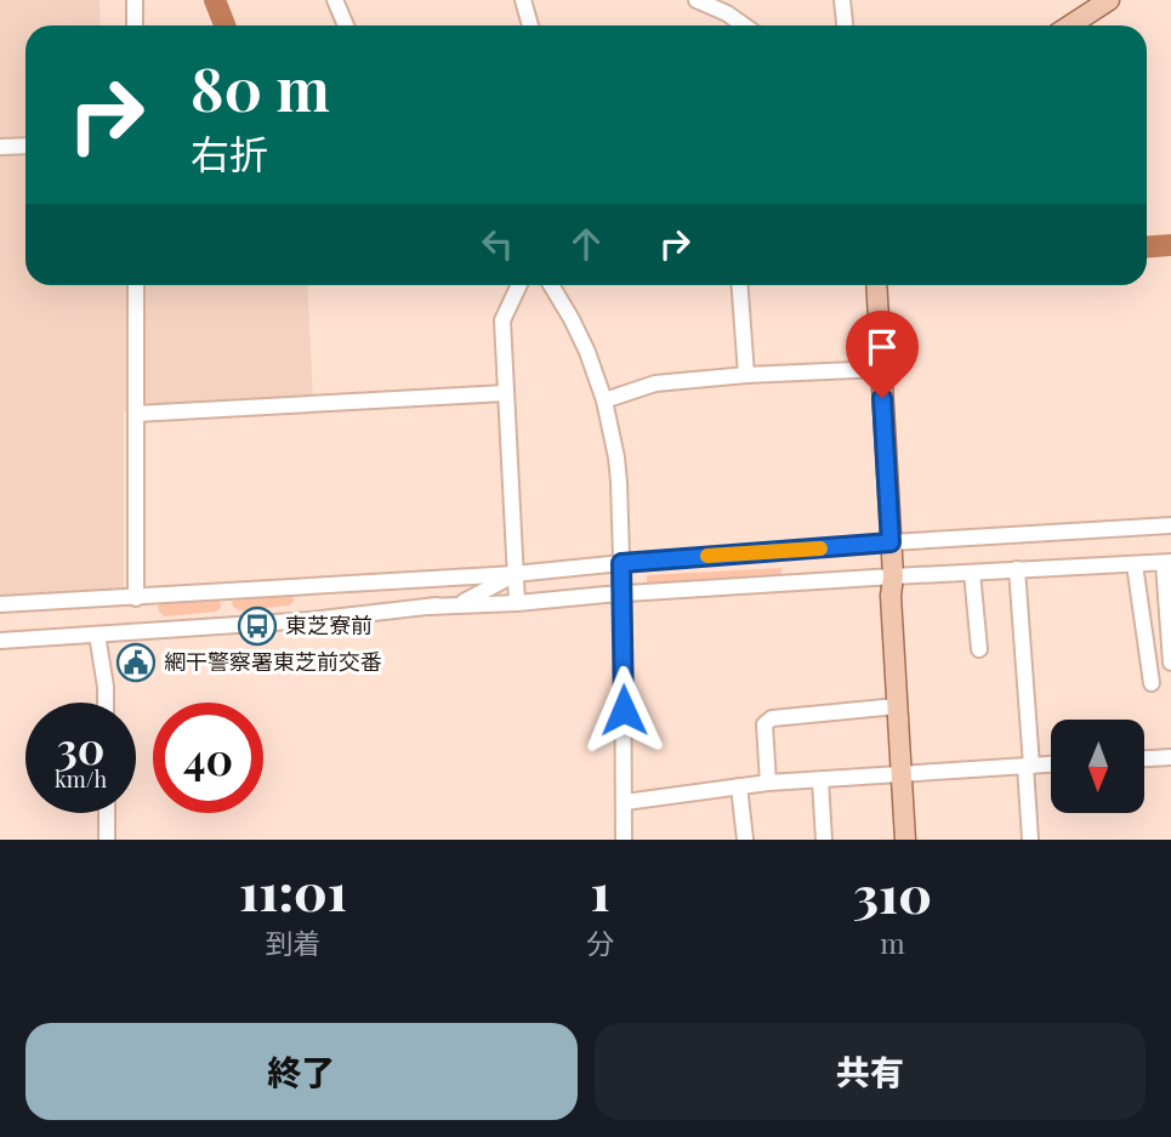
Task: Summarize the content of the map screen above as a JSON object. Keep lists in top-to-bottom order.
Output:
{
  "places": {
    "bus stop": ["東芝寮前"],
    "public building": ["網干警察署東芝前交番"]
  },
  "north": "bottom",
  "page": {
    "turn": ["80 m", "右折"],
    "speed": "30 km/h",
    "limit": "40",
    "eta": [
      "11:01",
      "到着",
      "1",
      "分",
      "310",
      "m"
    ],
    "buttons": ["終了", "共有"]
  }
}
